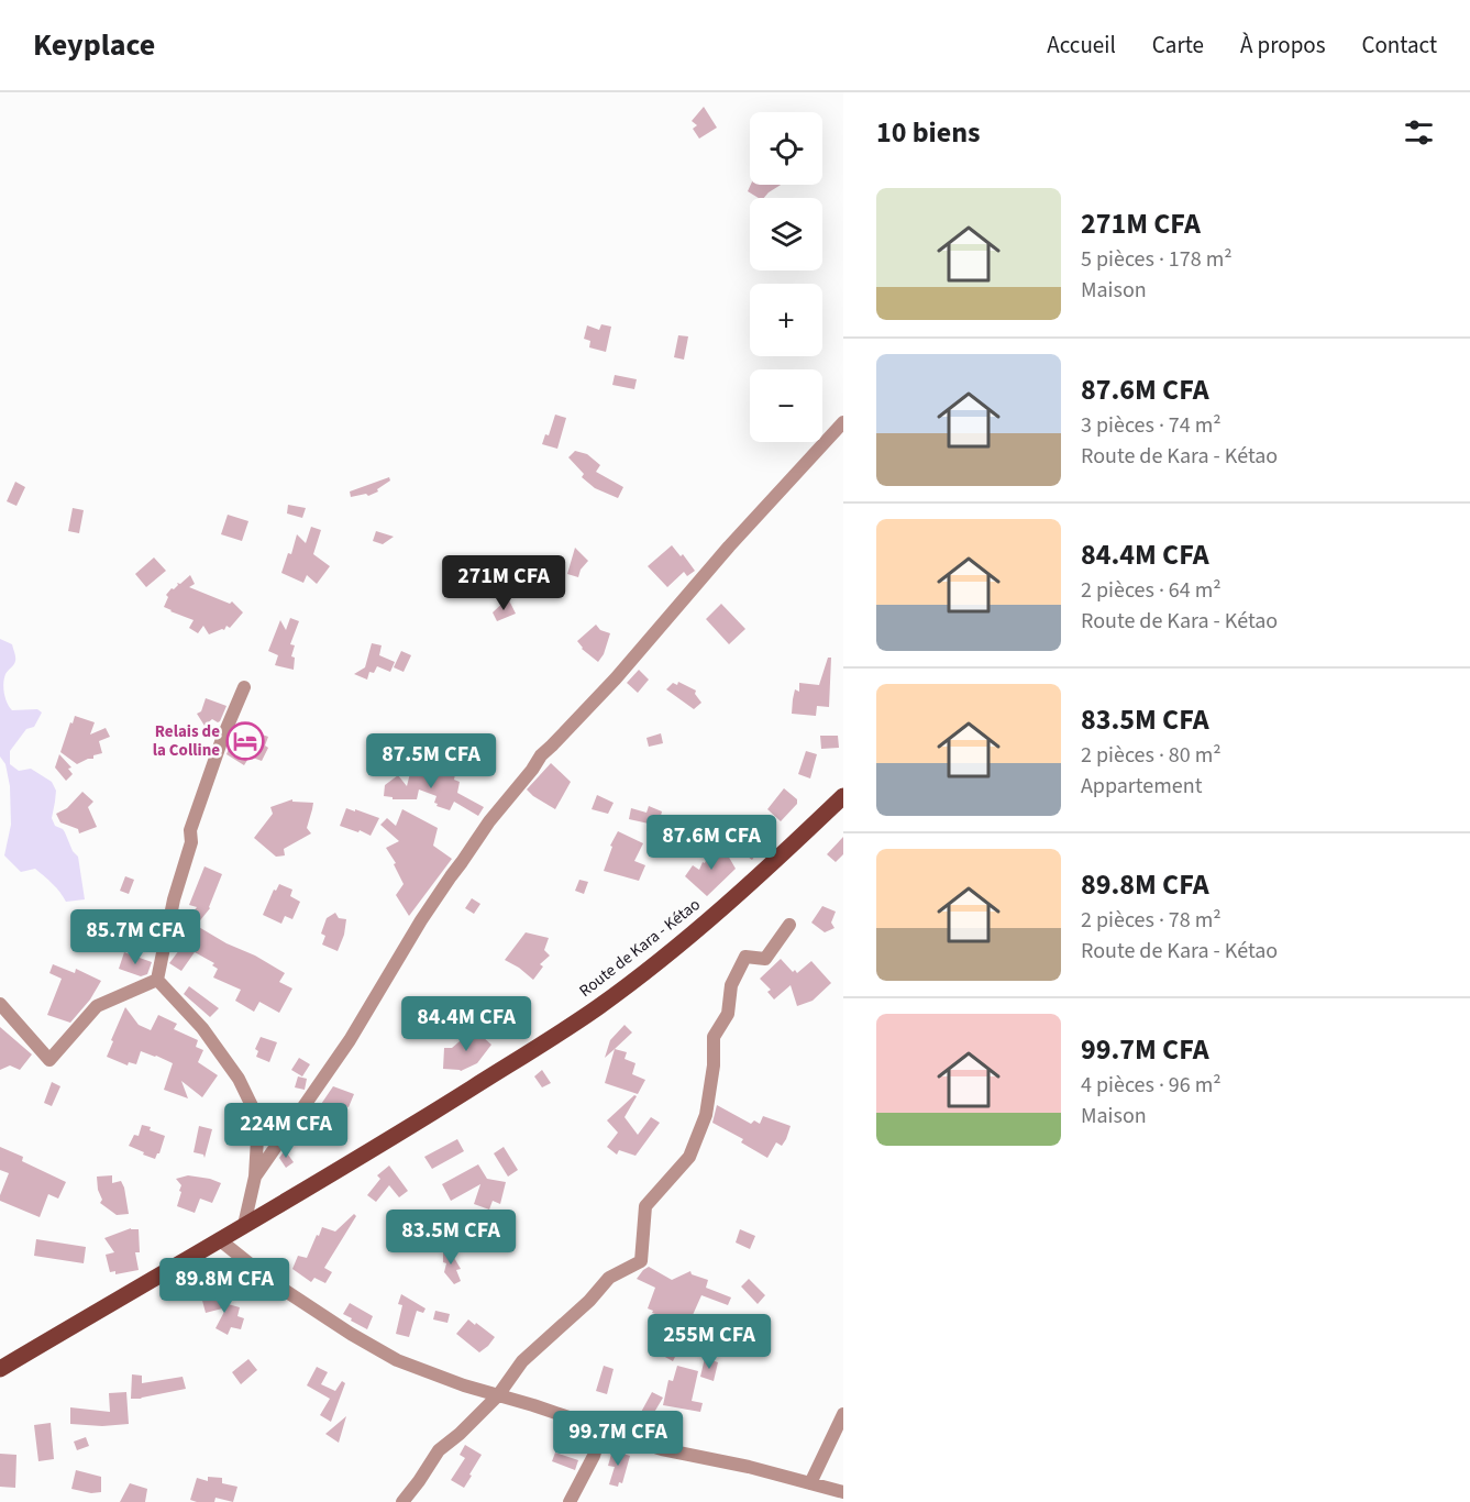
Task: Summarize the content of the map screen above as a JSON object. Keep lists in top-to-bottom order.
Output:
{
  "streets": {
    "main road": ["Route de Kara - Kétao"]
  },
  "places": {
    "hotel": ["Relais de la Colline"]
  },
  "page": {
    "header": "Keyplace",
    "nav": [
      "Accueil",
      "Carte",
      "À propos",
      "Contact"
    ],
    "heading": "10 biens",
    "map_buttons": ["+", "−"],
    "list": [
      {
        "name": "271M CFA",
        "note": "5 pièces · 178 m² · Maison"
      },
      {
        "name": "87.6M CFA",
        "note": "3 pièces · 74 m² · Route de Kara - Kétao"
      },
      {
        "name": "84.4M CFA",
        "note": "2 pièces · 64 m² · Route de Kara - Kétao"
      },
      {
        "name": "83.5M CFA",
        "note": "2 pièces · 80 m² · Appartement"
      },
      {
        "name": "89.8M CFA",
        "note": "2 pièces · 78 m² · Route de Kara - Kétao"
      },
      {
        "name": "99.7M CFA",
        "note": "4 pièces · 96 m² · Maison"
      }
    ],
    "price": [
      "271M CFA",
      "87.5M CFA",
      "87.6M CFA",
      "85.7M CFA",
      "84.4M CFA",
      "224M CFA",
      "83.5M CFA",
      "89.8M CFA",
      "255M CFA",
      "99.7M CFA"
    ]
  }
}
